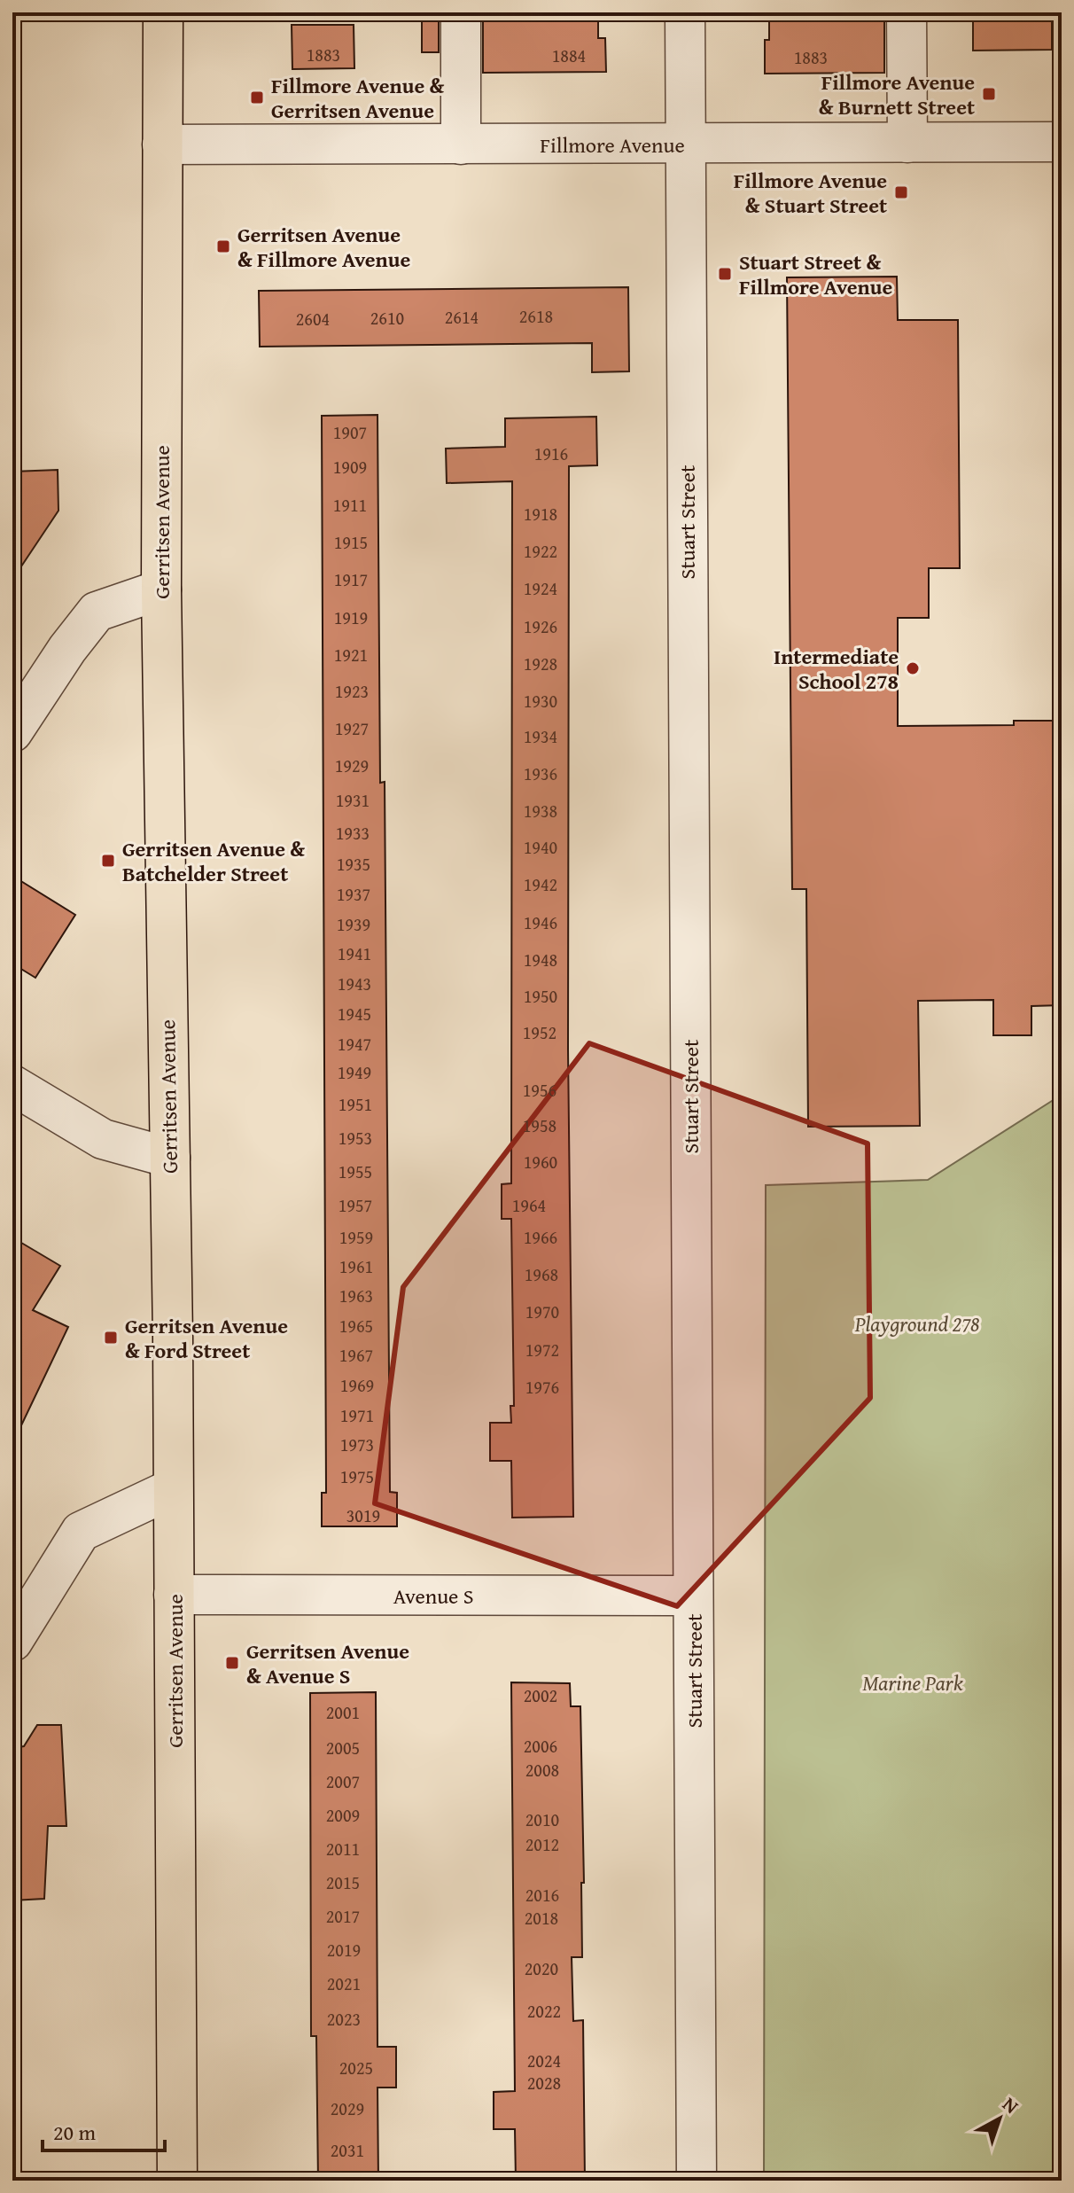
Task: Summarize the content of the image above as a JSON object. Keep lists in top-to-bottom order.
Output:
{
  "streets": {
    "main road": ["Gerritsen Avenue"],
    "street": ["Fillmore Avenue", "Stuart Street", "Avenue S"]
  },
  "crossings": [
    ["Fillmore Avenue", "Gerritsen Avenue"],
    ["Fillmore Avenue", "Stuart Street"],
    ["Gerritsen Avenue", "Avenue S"],
    ["Stuart Street", "Avenue S"]
  ],
  "parks": ["Playground 278", "Marine Park"],
  "places": {
    "transit": [
      "Fillmore Avenue & Burnett Street",
      "Fillmore Avenue & Gerritsen Avenue",
      "Fillmore Avenue & Stuart Street",
      "Gerritsen Avenue & Fillmore Avenue",
      "Stuart Street & Fillmore Avenue",
      "Gerritsen Avenue & Batchelder Street",
      "Gerritsen Avenue & Ford Street",
      "Gerritsen Avenue & Avenue S"
    ],
    "other": ["Intermediate School 278"]
  },
  "house_numbers": [
    "1883",
    "1884",
    "1883",
    "2618",
    "2614",
    "2610",
    "2604",
    "1907",
    "1916",
    "1909",
    "1911",
    "1918",
    "1915",
    "1922",
    "1917",
    "1924",
    "1919",
    "1926",
    "1921",
    "1928",
    "1923",
    "1930",
    "1927",
    "1934",
    "1929",
    "1936",
    "1931",
    "1938",
    "1933",
    "1940",
    "1935",
    "1942",
    "1937",
    "1946",
    "1939",
    "1941",
    "1948",
    "1943",
    "1950",
    "1945",
    "1952",
    "1947",
    "1949",
    "1956",
    "1951",
    "1958",
    "1953",
    "1960",
    "1955",
    "1957",
    "1964",
    "1959",
    "1966",
    "1961",
    "1968",
    "1963",
    "1970",
    "1965",
    "1972",
    "1967",
    "1969",
    "1976",
    "1971",
    "1973",
    "1975",
    "3019",
    "2002",
    "2001",
    "2006",
    "2005",
    "2008",
    "2007",
    "2009",
    "2010",
    "2012",
    "2011",
    "2015",
    "2016",
    "2017",
    "2018",
    "2019",
    "2020",
    "2021",
    "2022",
    "2023",
    "2024",
    "2025",
    "2028",
    "2029",
    "2031"
  ],
  "scale_bar": "20 m",
  "north": "top right"
}
